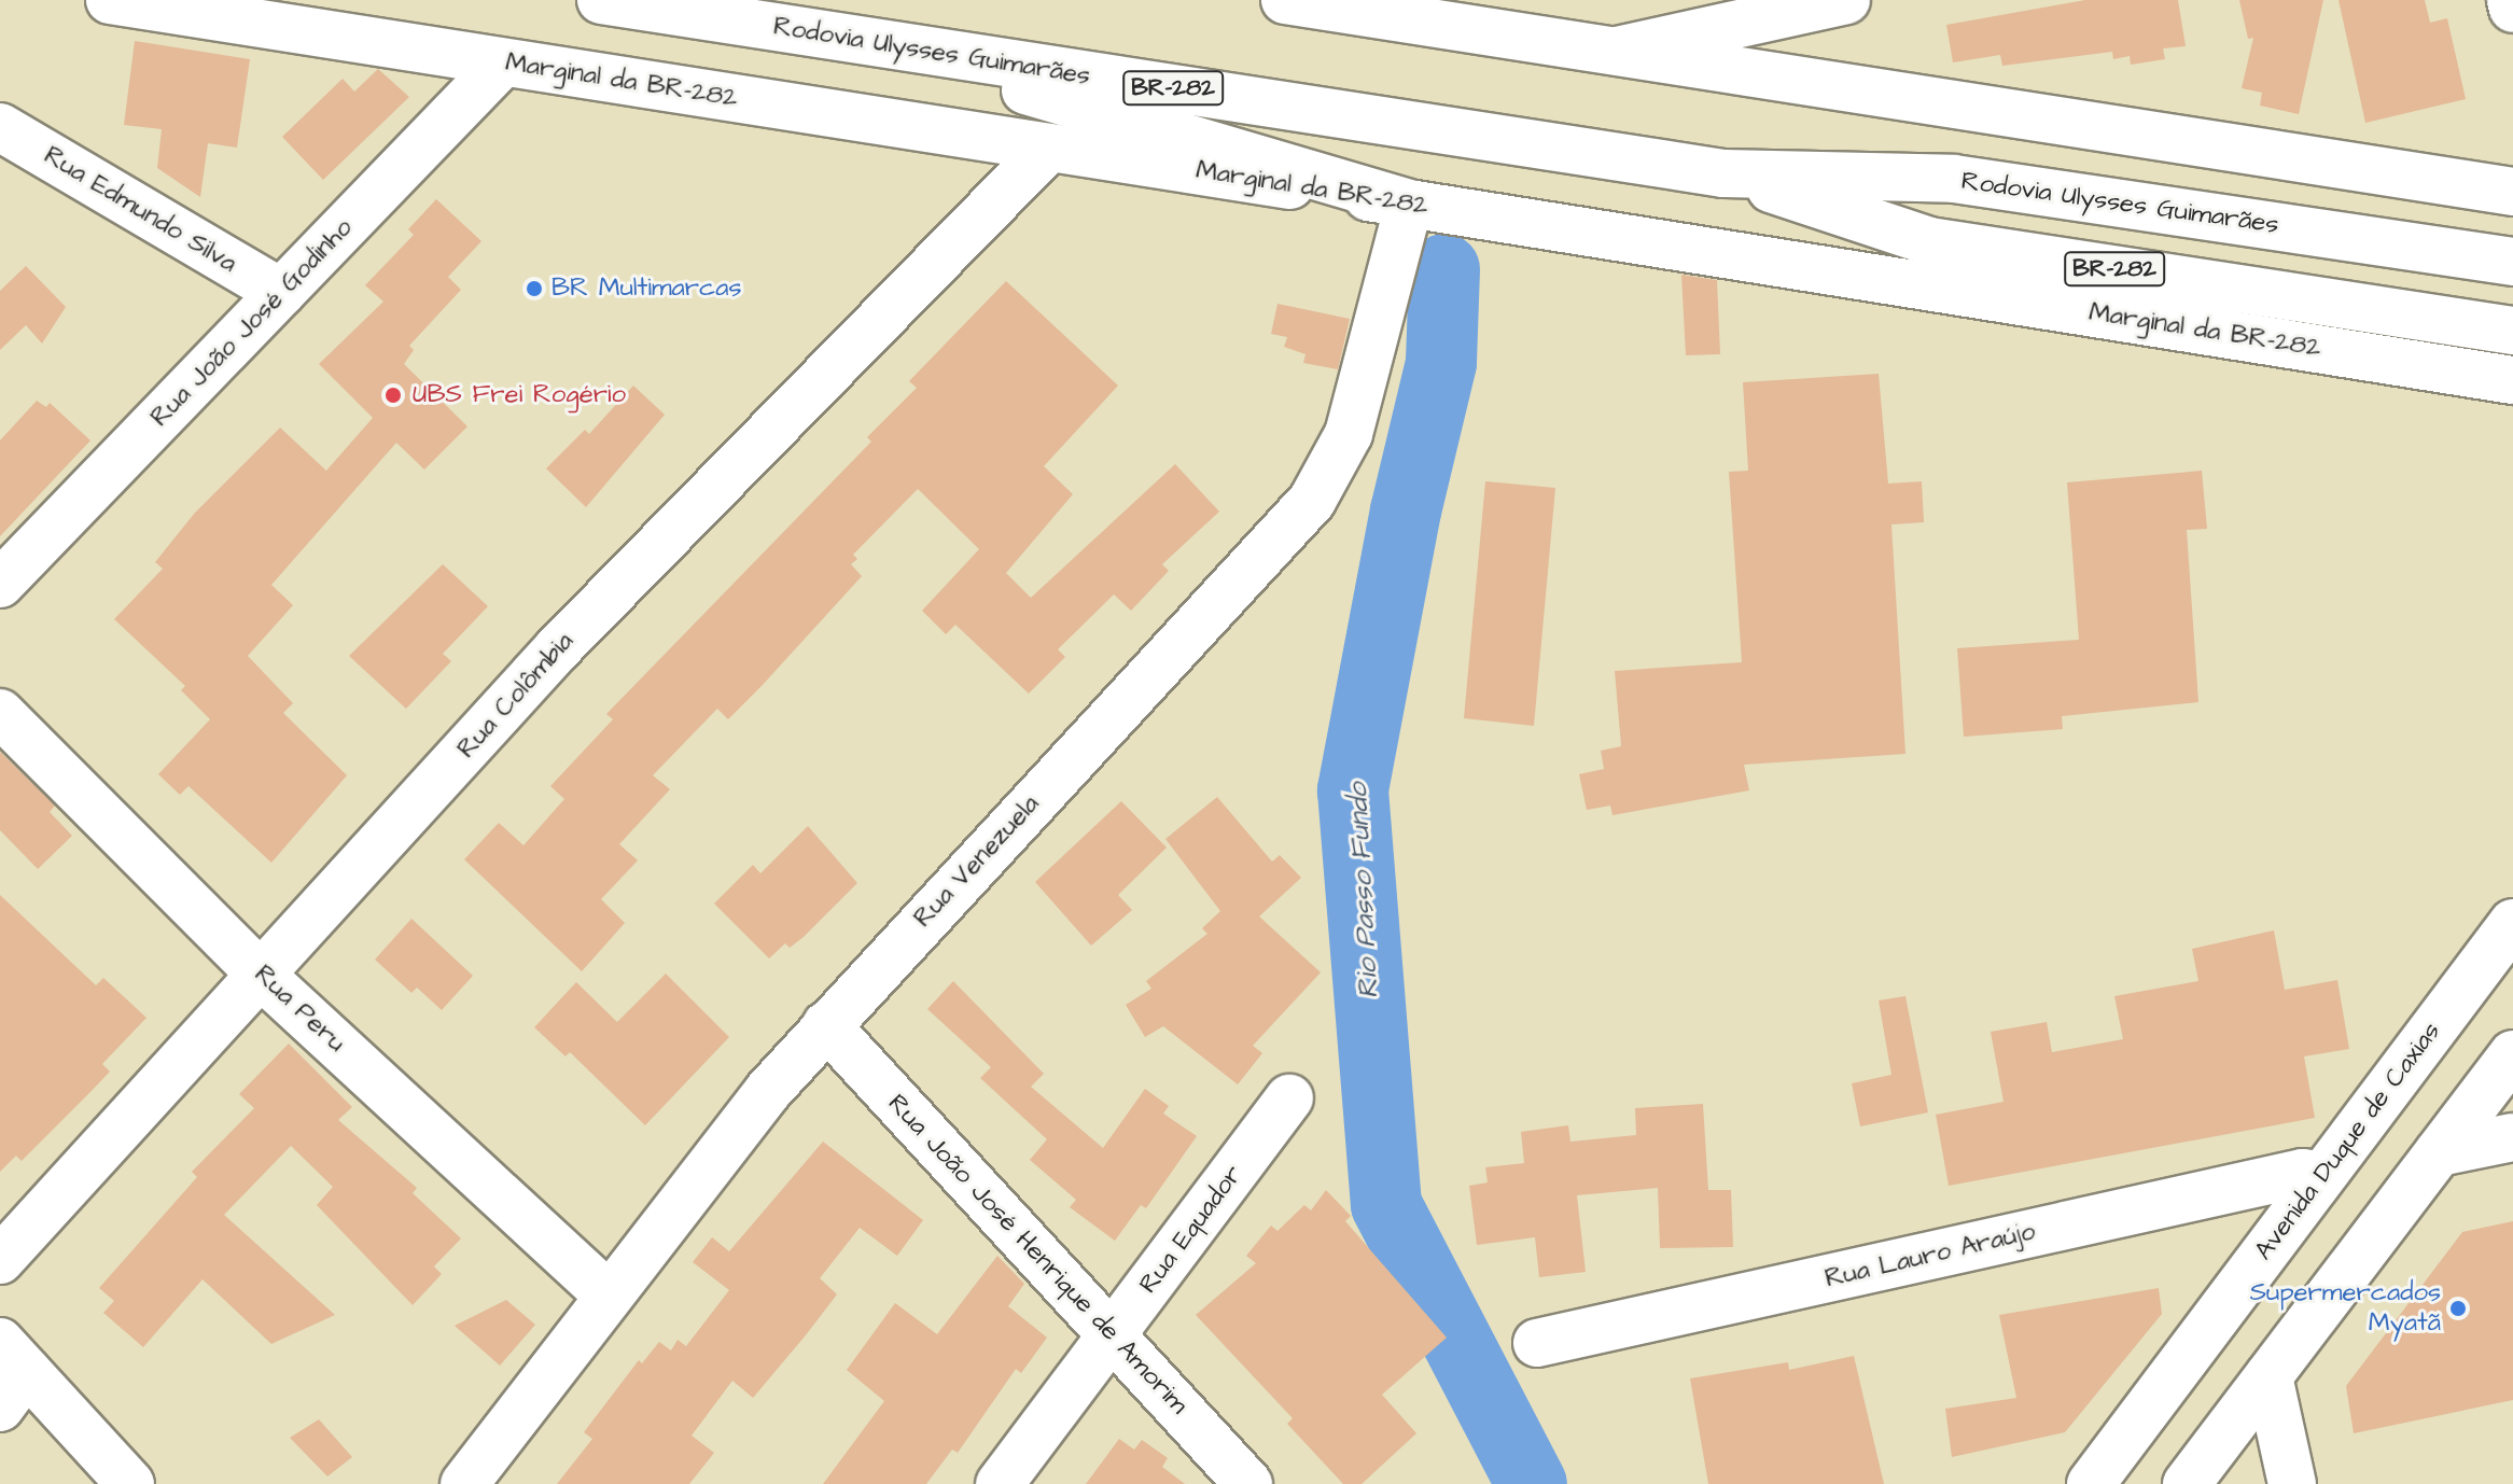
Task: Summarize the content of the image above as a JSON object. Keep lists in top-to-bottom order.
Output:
{
  "streets": {
    "main road": [
      "Rodovia Ulysses Guimarães",
      "Marginal da BR-282",
      "BR-282",
      "Rua Edmundo Silva",
      "Rua João José Godinho",
      "Rua Colômbia",
      "Rua Venezuela",
      "Rua Peru",
      "Avenida Duque de Caxias",
      "Rua Equador",
      "Rua João José Henrique de Amorim",
      "Rua Lauro Araújo"
    ]
  },
  "crossings": [
    ["Marginal da BR-282", "Rua João José Godinho"],
    ["Marginal da BR-282", "Rua Colômbia"],
    ["Marginal da BR-282", "Rua Venezuela"],
    ["Rua Edmundo Silva", "Rua João José Godinho"],
    ["Rua Colômbia", "Rua Peru"],
    ["Rua Venezuela", "Rua Peru"],
    ["Rua Venezuela", "Rua João José Henrique de Amorim"],
    ["Avenida Duque de Caxias", "Rua Lauro Araújo"],
    ["Rua Equador", "Rua João José Henrique de Amorim"]
  ],
  "water": ["Rio Passo Fundo"],
  "places": ["BR Multimarcas", "UBS Frei Rogério", "Supermercados Myatã"]
}
